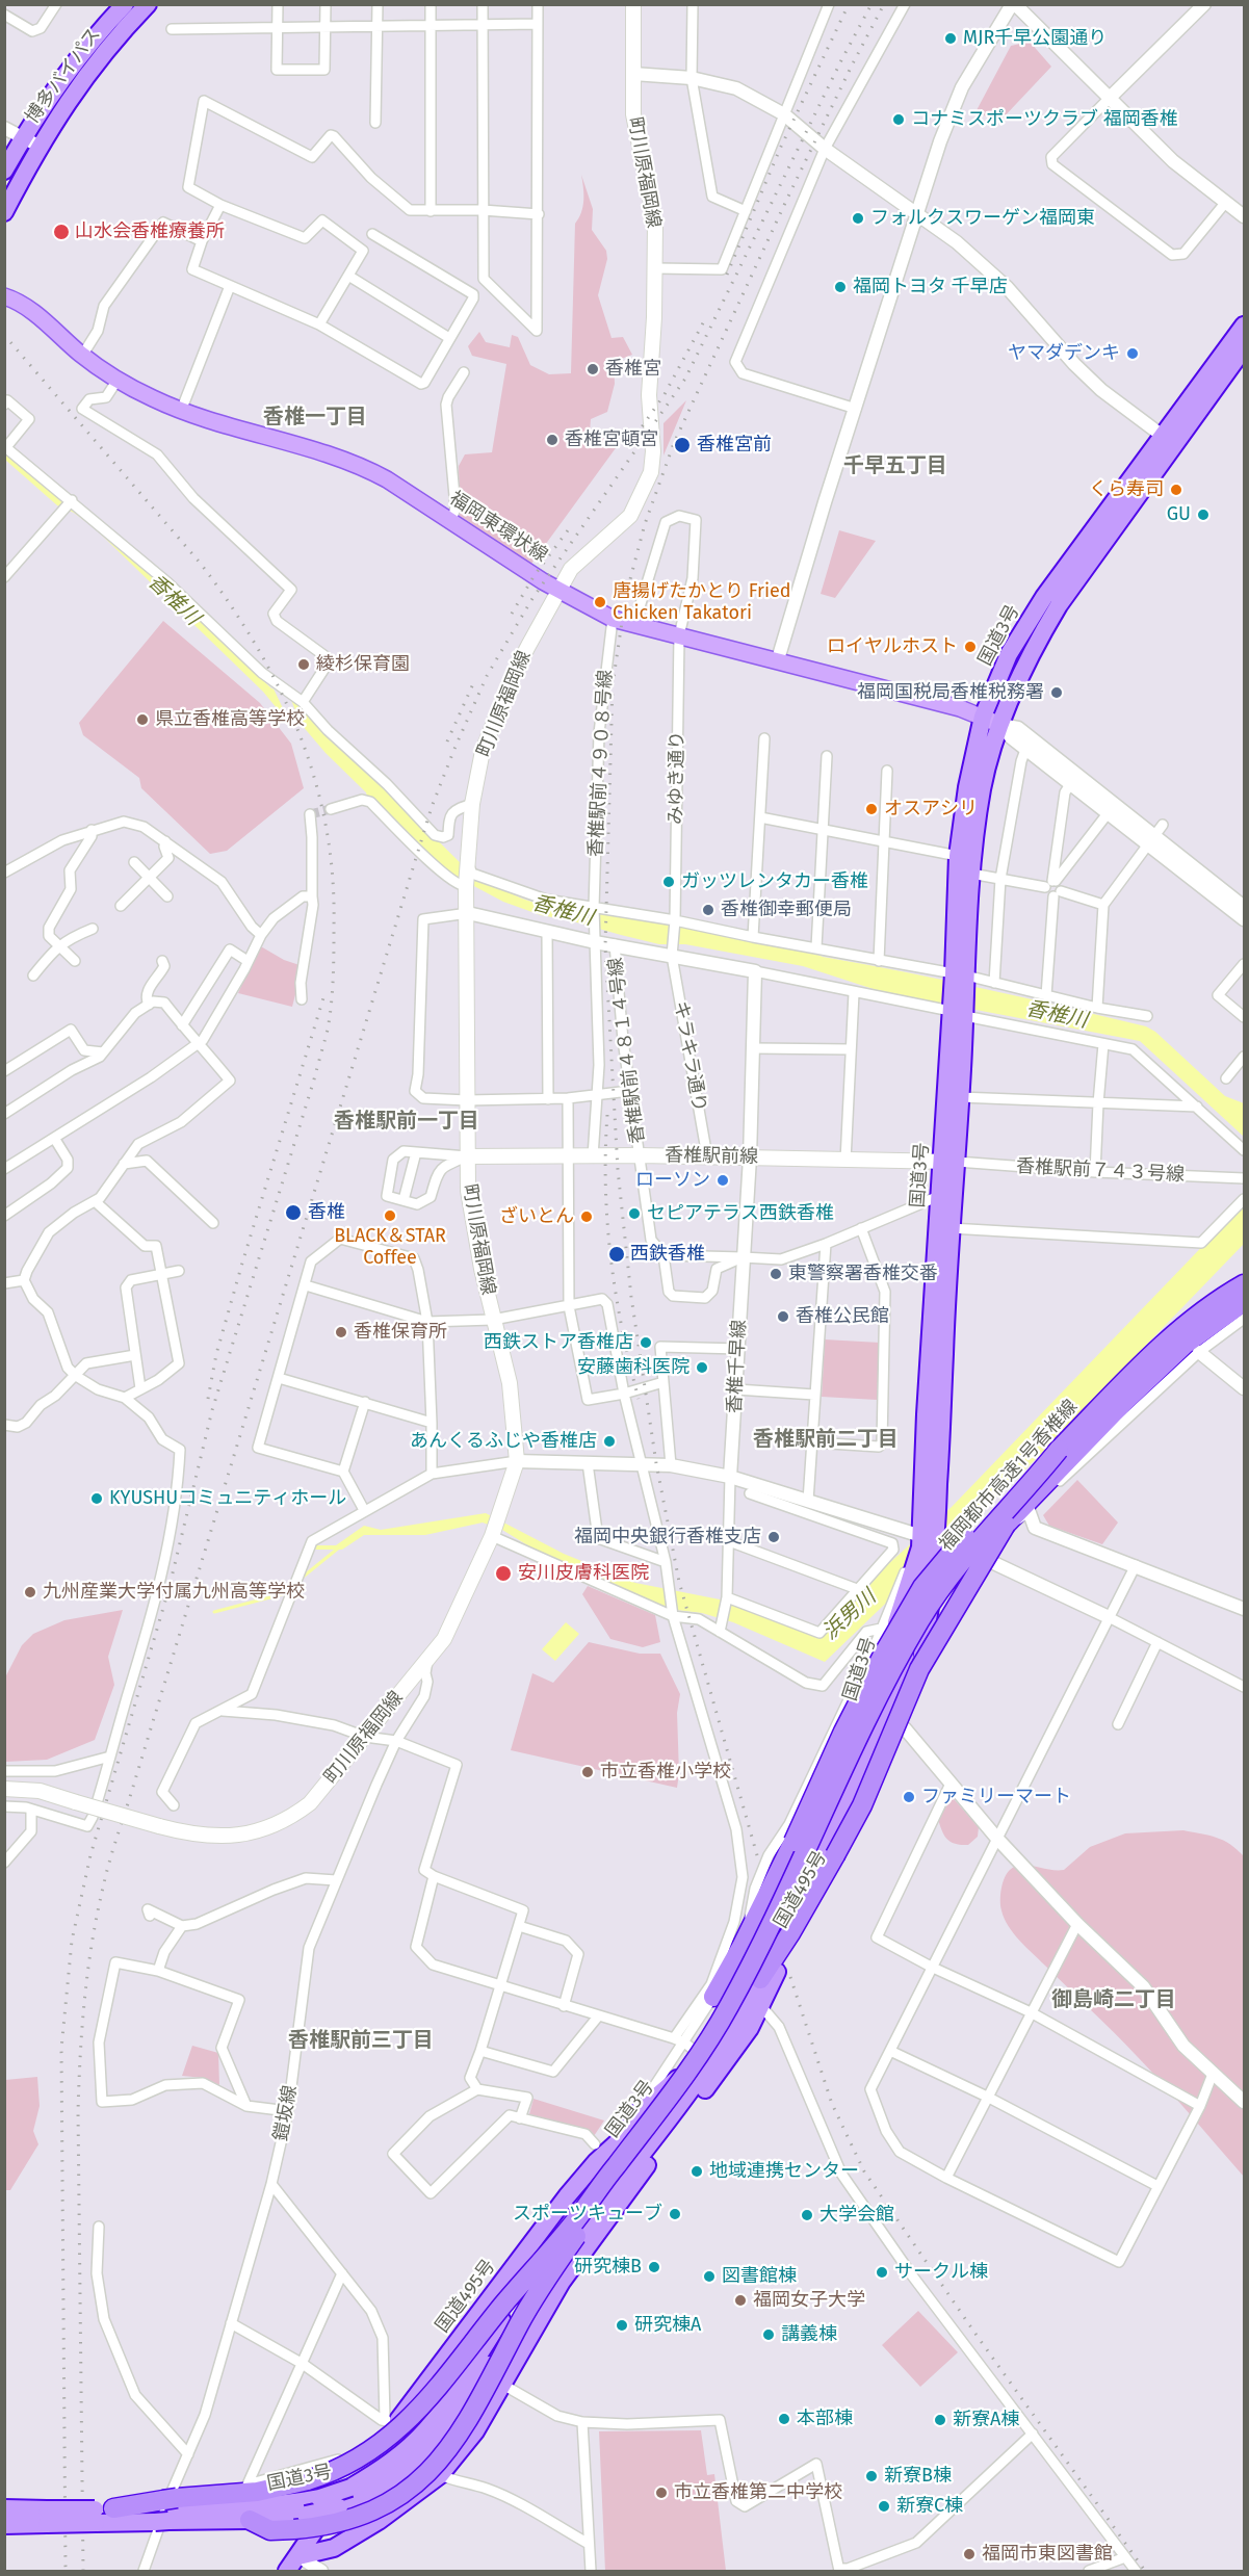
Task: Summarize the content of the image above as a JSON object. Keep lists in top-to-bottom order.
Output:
{
  "streets": {
    "highway": [
      "博多バイパス",
      "国道3号",
      "福岡都市高速1号香椎線",
      "国道495号"
    ],
    "main road": ["町川原福岡線", "福岡東環状線", "香椎駅前線"],
    "street": [
      "香椎駅前４９０８号線",
      "みゆき通り",
      "香椎駅前４８１４号線",
      "キラキラ通り",
      "香椎駅前７４３号線",
      "香椎千早線",
      "鎧坂線"
    ]
  },
  "crossings": [
    ["町川原福岡線", "福岡東環状線"],
    ["町川原福岡線", "香椎駅前線"],
    ["町川原福岡線", "鎧坂線"],
    ["福岡東環状線", "国道3号"],
    ["福岡東環状線", "香椎駅前４９０８号線"],
    ["福岡東環状線", "みゆき通り"],
    ["国道3号", "香椎駅前線"],
    ["国道3号", "香椎駅前７４３号線"],
    ["国道3号", "国道495号"],
    ["香椎駅前４９０８号線", "香椎駅前線"],
    ["みゆき通り", "キラキラ通り"],
    ["香椎駅前４８１４号線", "香椎駅前線"],
    ["キラキラ通り", "香椎駅前線"],
    ["香椎駅前線", "香椎駅前７４３号線"],
    ["香椎駅前線", "香椎千早線"]
  ],
  "districts": [
    "香椎一丁目",
    "千早五丁目",
    "香椎駅前一丁目",
    "香椎駅前二丁目",
    "御島崎二丁目",
    "香椎駅前三丁目"
  ],
  "water": ["香椎川", "浜男川"],
  "places": [
    "MJR千早公園通り",
    "コナミスポーツクラブ 福岡香椎",
    "フォルクスワーゲン福岡東",
    "山水会香椎療養所",
    "福岡トヨタ 千早店",
    "ヤマダデンキ",
    "香椎宮",
    "香椎宮頓宮",
    "香椎宮前",
    "くら寿司",
    "GU",
    "唐揚げたかとり Fried Chicken Takatori",
    "ロイヤルホスト",
    "綾杉保育園",
    "福岡国税局香椎税務署",
    "県立香椎高等学校",
    "オスアシリ",
    "ガッツレンタカー香椎",
    "香椎御幸郵便局",
    "ローソン",
    "香椎",
    "セピアテラス西鉄香椎",
    "BLACK＆STAR Coffee",
    "ざいとん",
    "西鉄香椎",
    "東警察署香椎交番",
    "香椎公民館",
    "香椎保育所",
    "西鉄ストア香椎店",
    "安藤歯科医院",
    "あんくるふじや香椎店",
    "KYUSHUコミュニティホール",
    "福岡中央銀行香椎支店",
    "安川皮膚科医院",
    "九州産業大学付属九州高等学校",
    "市立香椎小学校",
    "ファミリーマート",
    "地域連携センター",
    "スポーツキューブ",
    "大学会館",
    "研究棟B",
    "サークル棟",
    "図書館棟",
    "福岡女子大学",
    "研究棟A",
    "講義棟",
    "本部棟",
    "新寮A棟",
    "新寮B棟",
    "市立香椎第二中学校",
    "新寮C棟",
    "福岡市東図書館"
  ]
}
